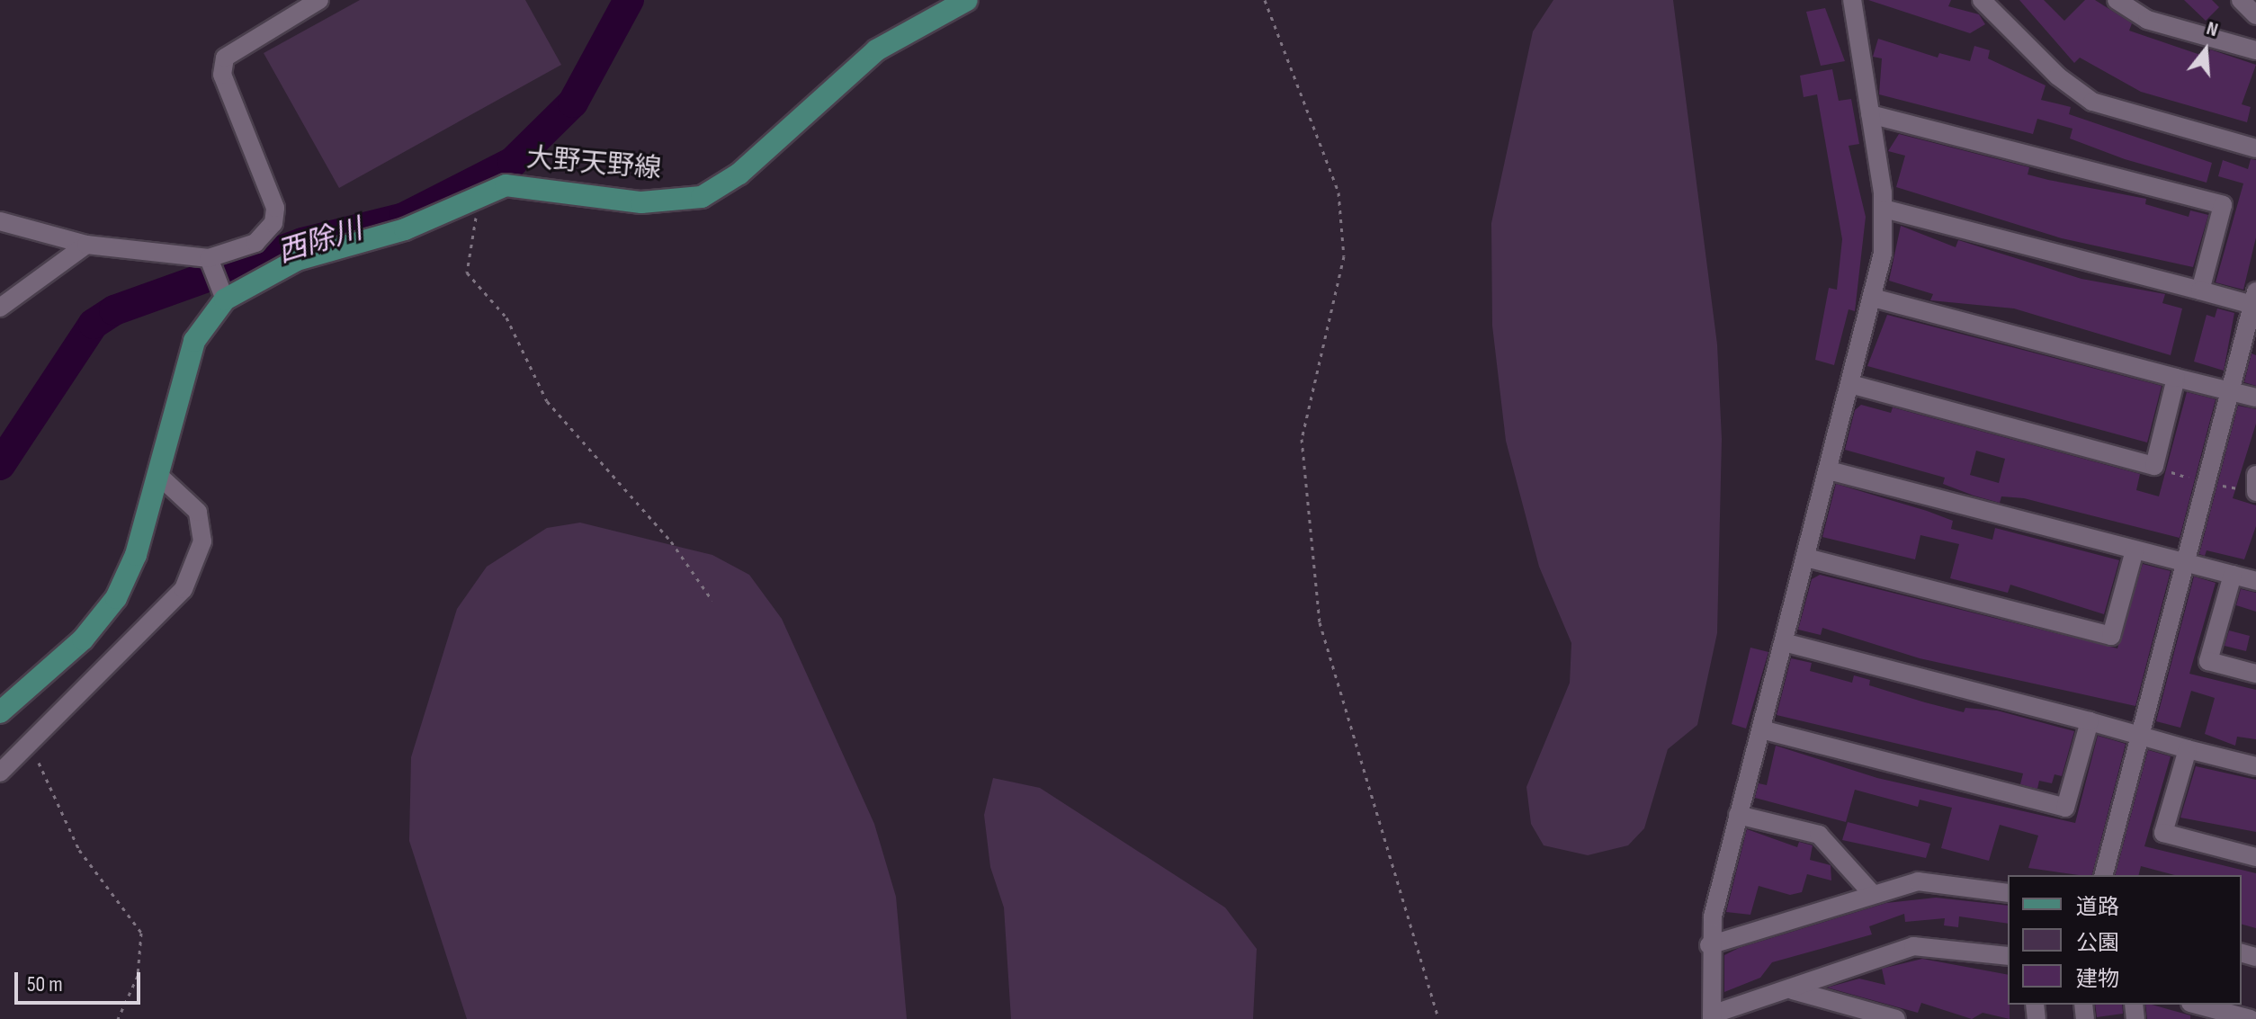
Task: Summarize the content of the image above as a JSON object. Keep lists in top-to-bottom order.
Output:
{
  "streets": {
    "main road": ["大野天野線"]
  },
  "water": ["西除川"],
  "legend": ["道路", "公園", "建物"],
  "scale_bar": "50 m",
  "north": "top"
}
